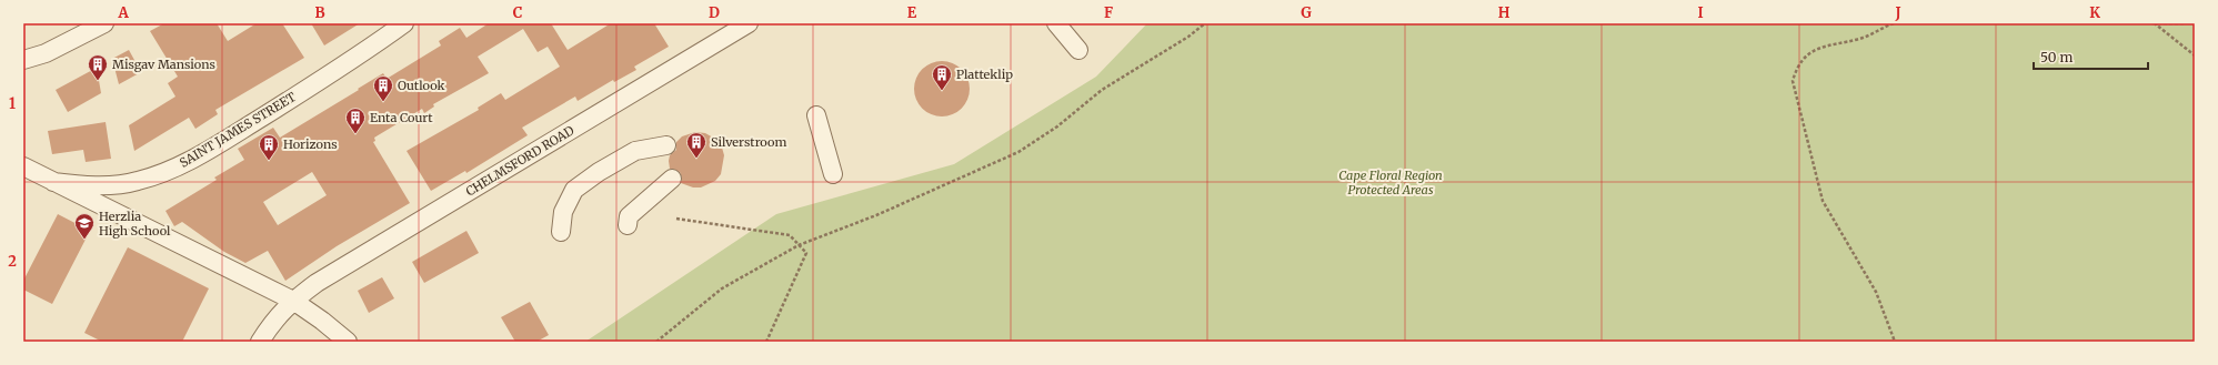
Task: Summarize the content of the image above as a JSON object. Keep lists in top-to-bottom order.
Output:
{
  "streets": {
    "street": ["SAINT JAMES STREET", "CHELMSFORD ROAD"]
  },
  "parks": ["Cape Floral Region Protected Areas"],
  "places": {
    "building": [
      "Misgav Mansions",
      "Platteklip",
      "Outlook",
      "Enta Court",
      "Silverstroom",
      "Horizons"
    ],
    "school or university": ["Herzlia High School"]
  },
  "scale_bar": "50 m",
  "grid": {
    "columns": [
      "A",
      "B",
      "C",
      "D",
      "E",
      "F",
      "G",
      "H",
      "I",
      "J",
      "K"
    ],
    "rows": ["1", "2"]
  }
}
